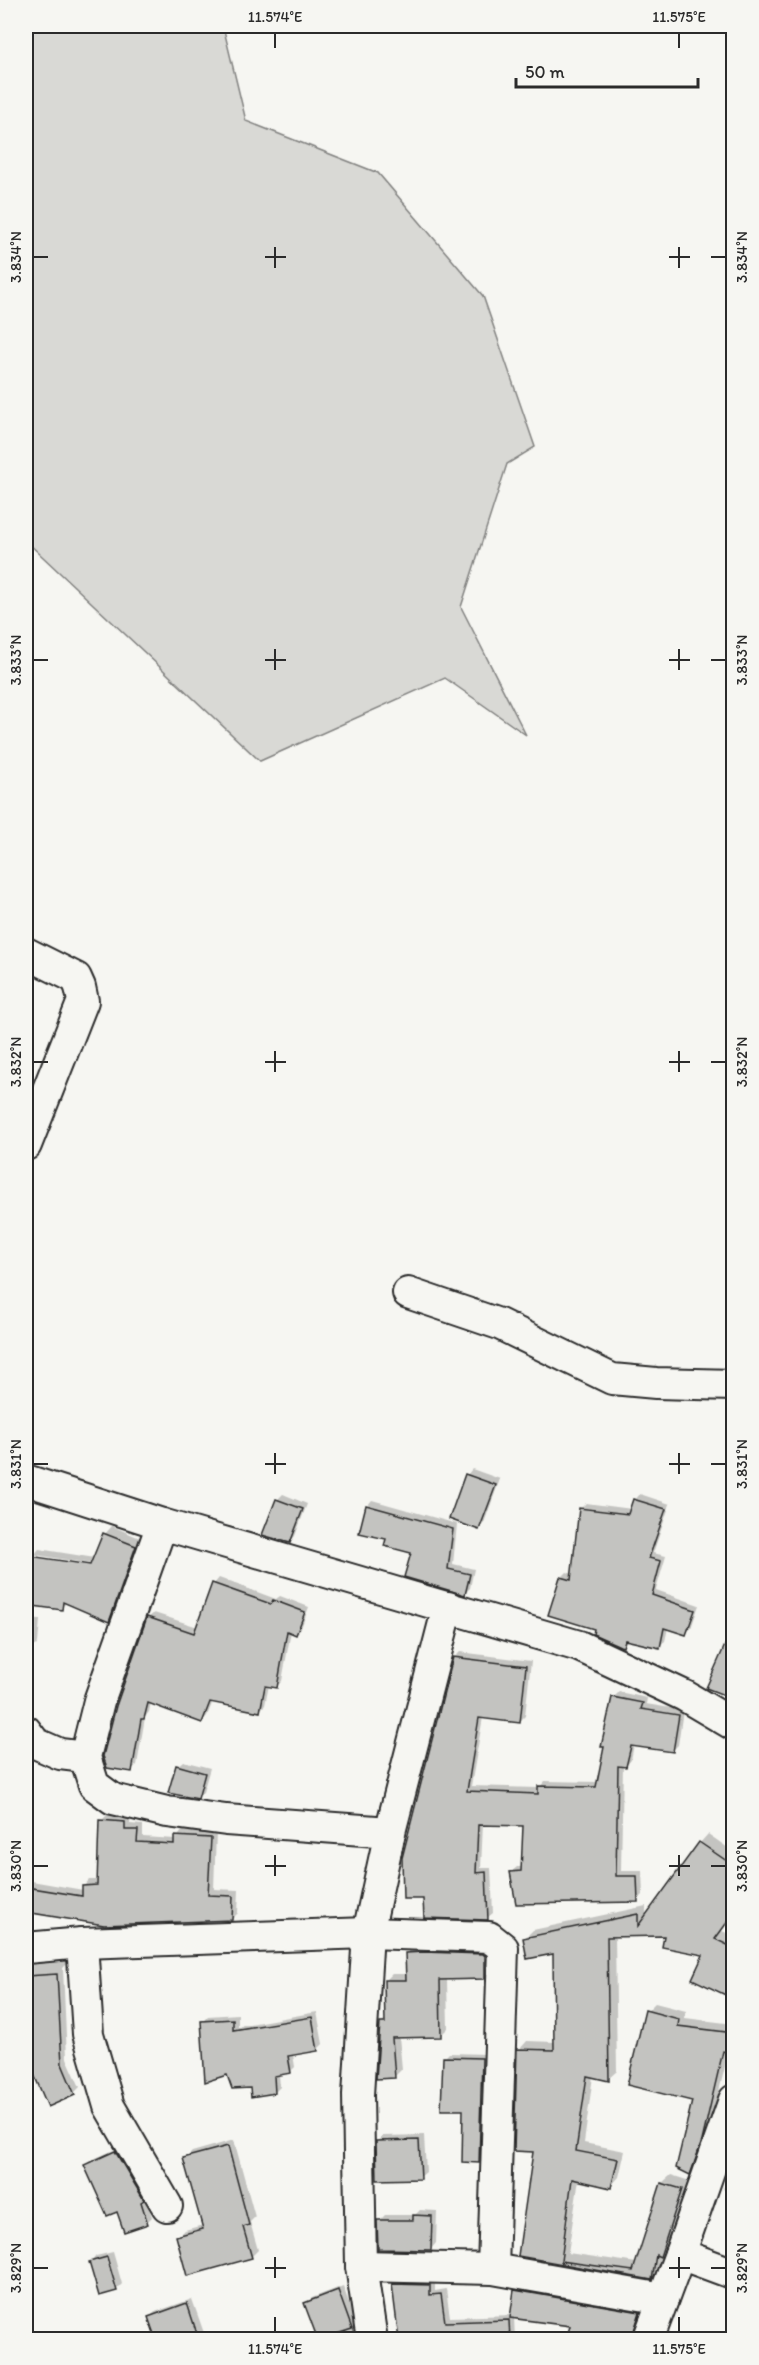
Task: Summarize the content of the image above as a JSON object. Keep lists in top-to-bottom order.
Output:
{
  "scale_bar": "50 m",
  "coordinates": [
    "11.574°E",
    "11.575°E",
    "3.834°N",
    "3.833°N",
    "3.832°N",
    "3.831°N",
    "3.830°N",
    "3.829°N"
  ]
}
